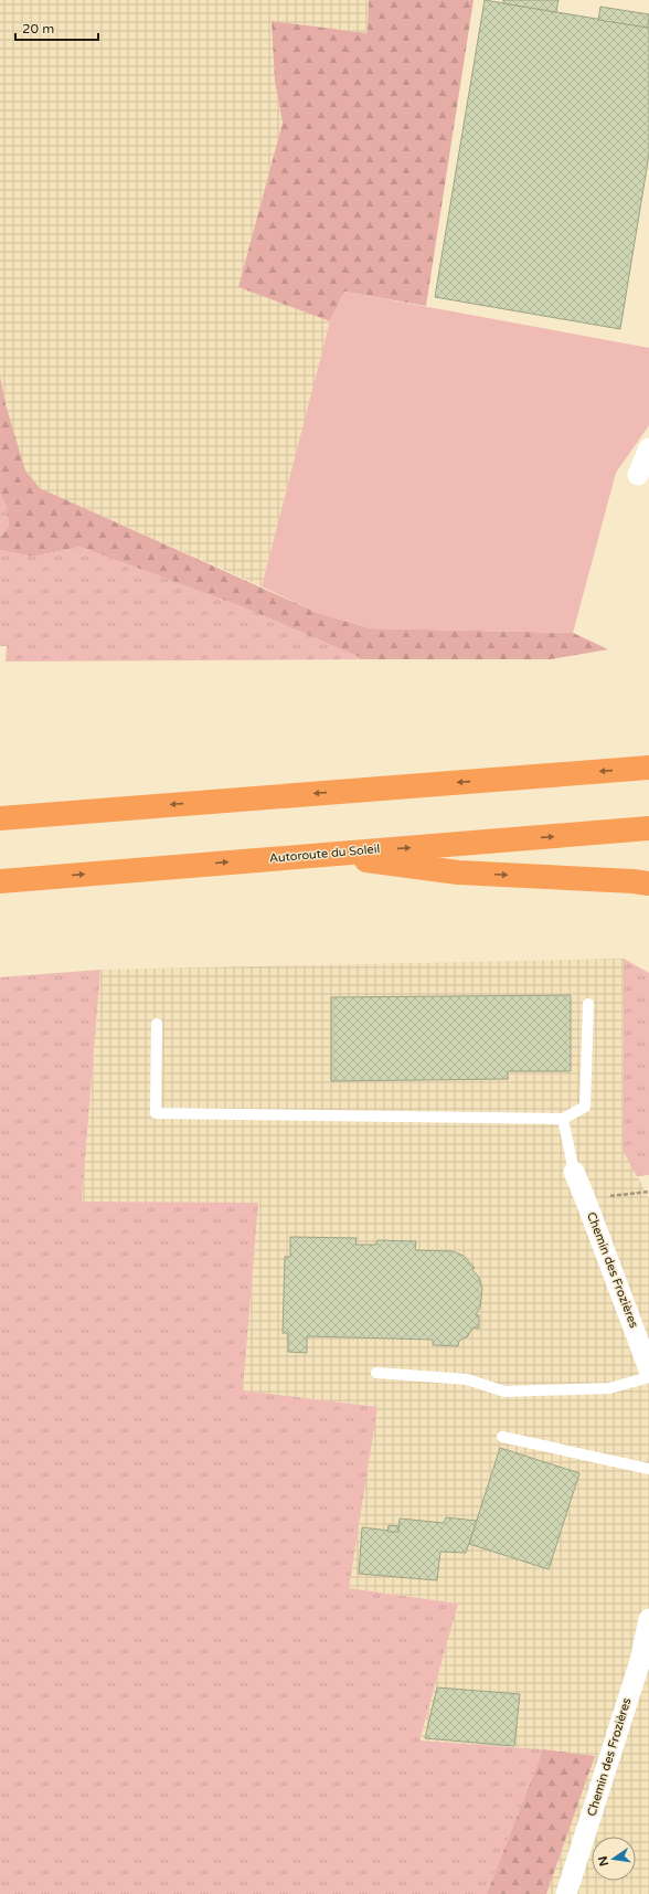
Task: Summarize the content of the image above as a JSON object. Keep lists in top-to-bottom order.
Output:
{
  "streets": {
    "highway": ["Autoroute du Soleil"],
    "street": ["Chemin des Frozières"]
  },
  "scale_bar": "20 m",
  "north": "left"
}
